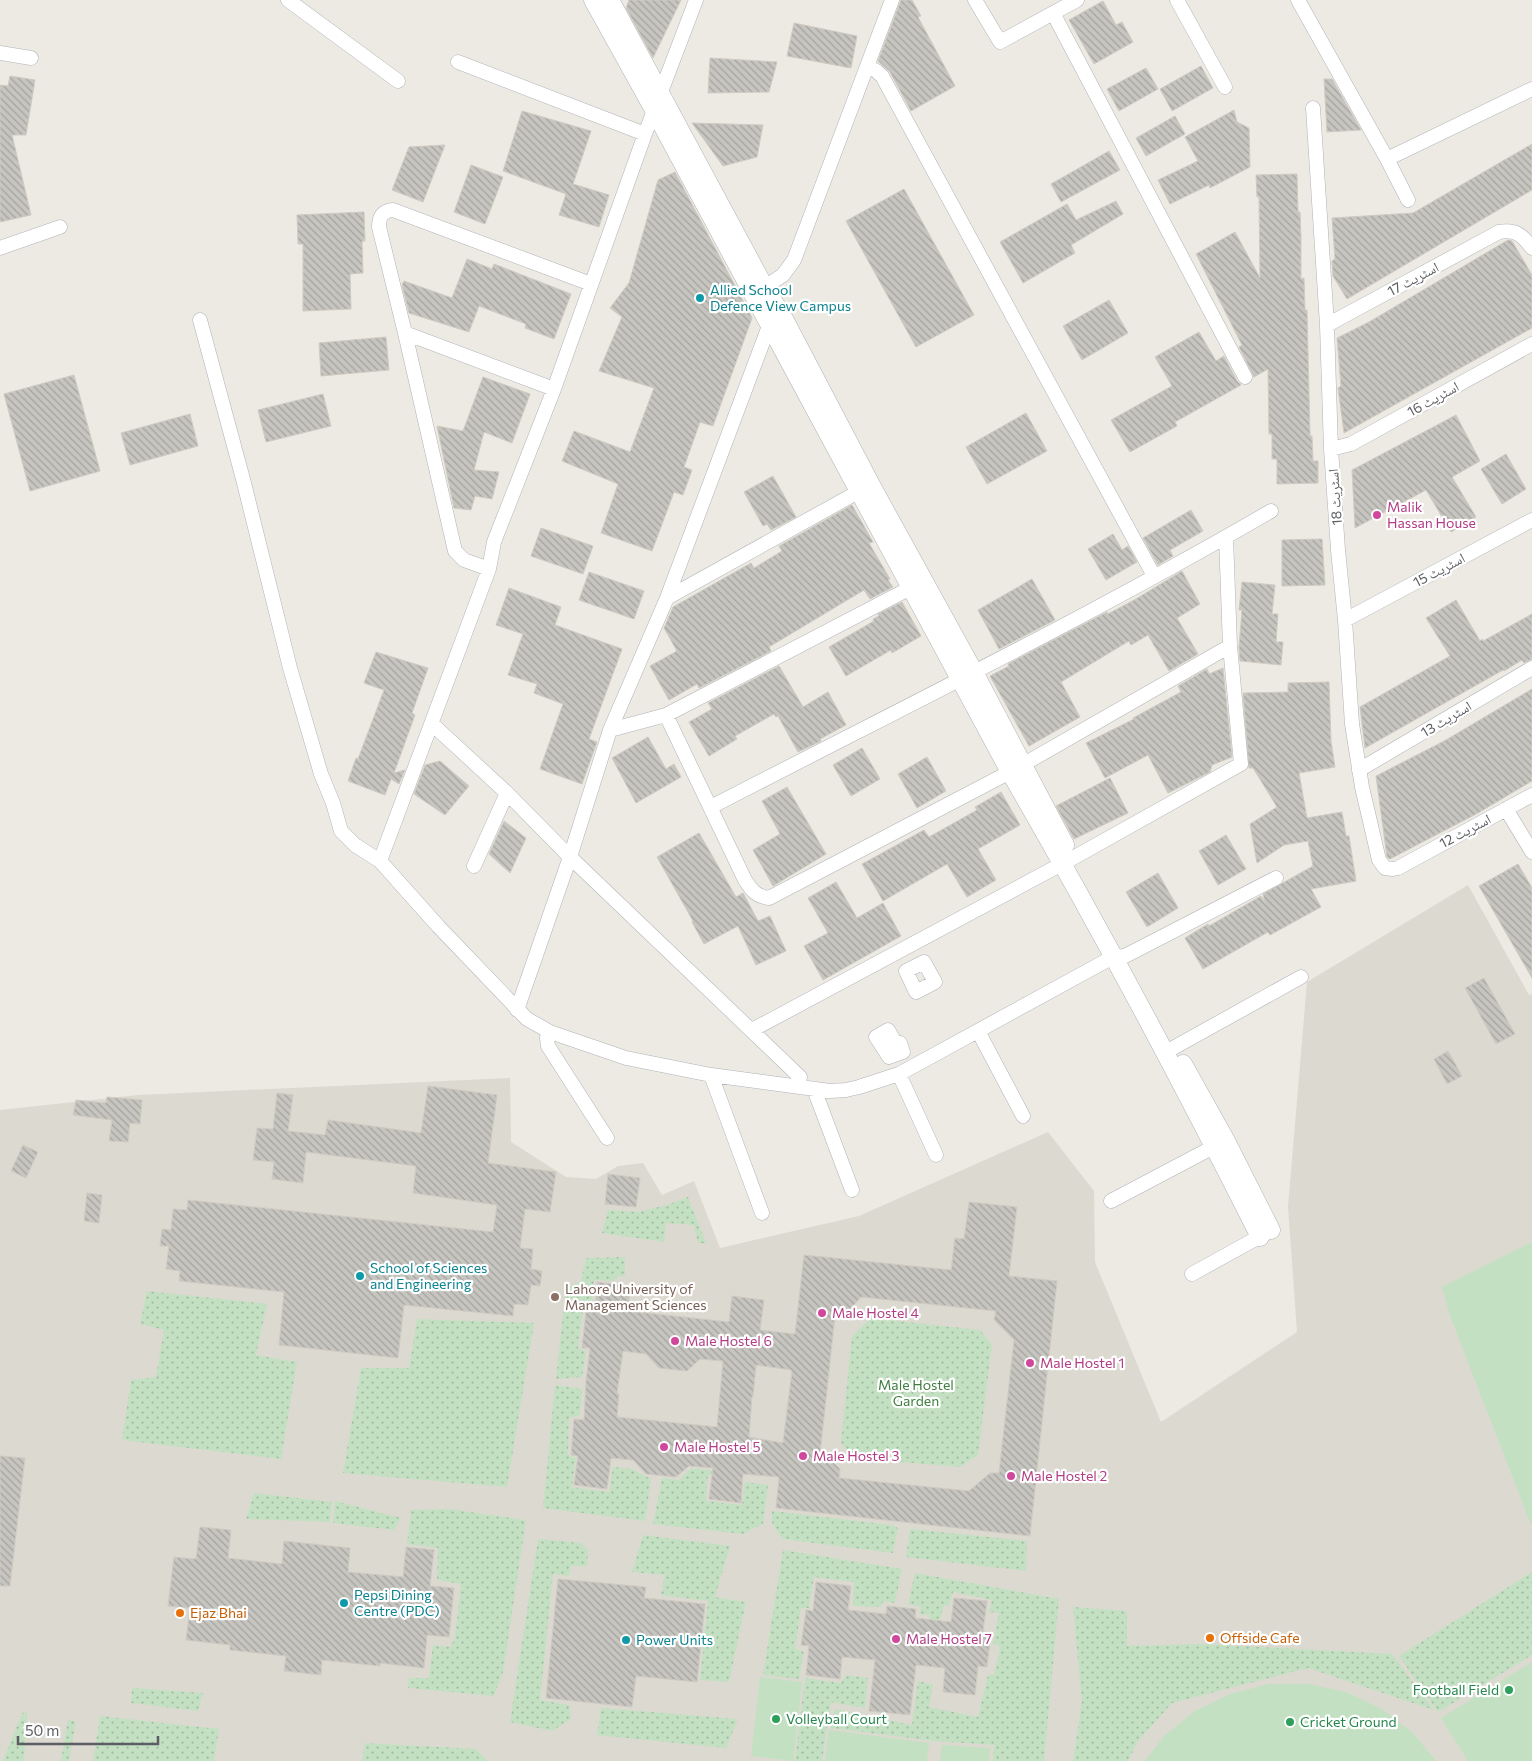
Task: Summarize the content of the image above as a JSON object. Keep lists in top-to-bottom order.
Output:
{
  "streets": {
    "street": [
      "اسٹریٹ 17",
      "اسٹریٹ 16",
      "اسٹریٹ 18",
      "اسٹریٹ 15",
      "اسٹریٹ 13",
      "اسٹریٹ 12"
    ]
  },
  "crossings": [
    ["اسٹریٹ 17", "اسٹریٹ 18"],
    ["اسٹریٹ 16", "اسٹریٹ 18"],
    ["اسٹریٹ 18", "اسٹریٹ 15"],
    ["اسٹریٹ 18", "اسٹریٹ 13"],
    ["اسٹریٹ 18", "اسٹریٹ 12"]
  ],
  "parks": ["Male Hostel Garden"],
  "places": [
    "Allied School Defence View Campus",
    "Malik Hassan House",
    "School of Sciences and Engineering",
    "Lahore University of Management Sciences",
    "Male Hostel 4",
    "Male Hostel 6",
    "Male Hostel 1",
    "Male Hostel 5",
    "Male Hostel 3",
    "Male Hostel 2",
    "Pepsi Dining Centre (PDC)",
    "Ejaz Bhai",
    "Offside Cafe",
    "Male Hostel 7",
    "Power Units",
    "Football Field",
    "Volleyball Court",
    "Cricket Ground"
  ],
  "scale_bar": "50 m"
}
